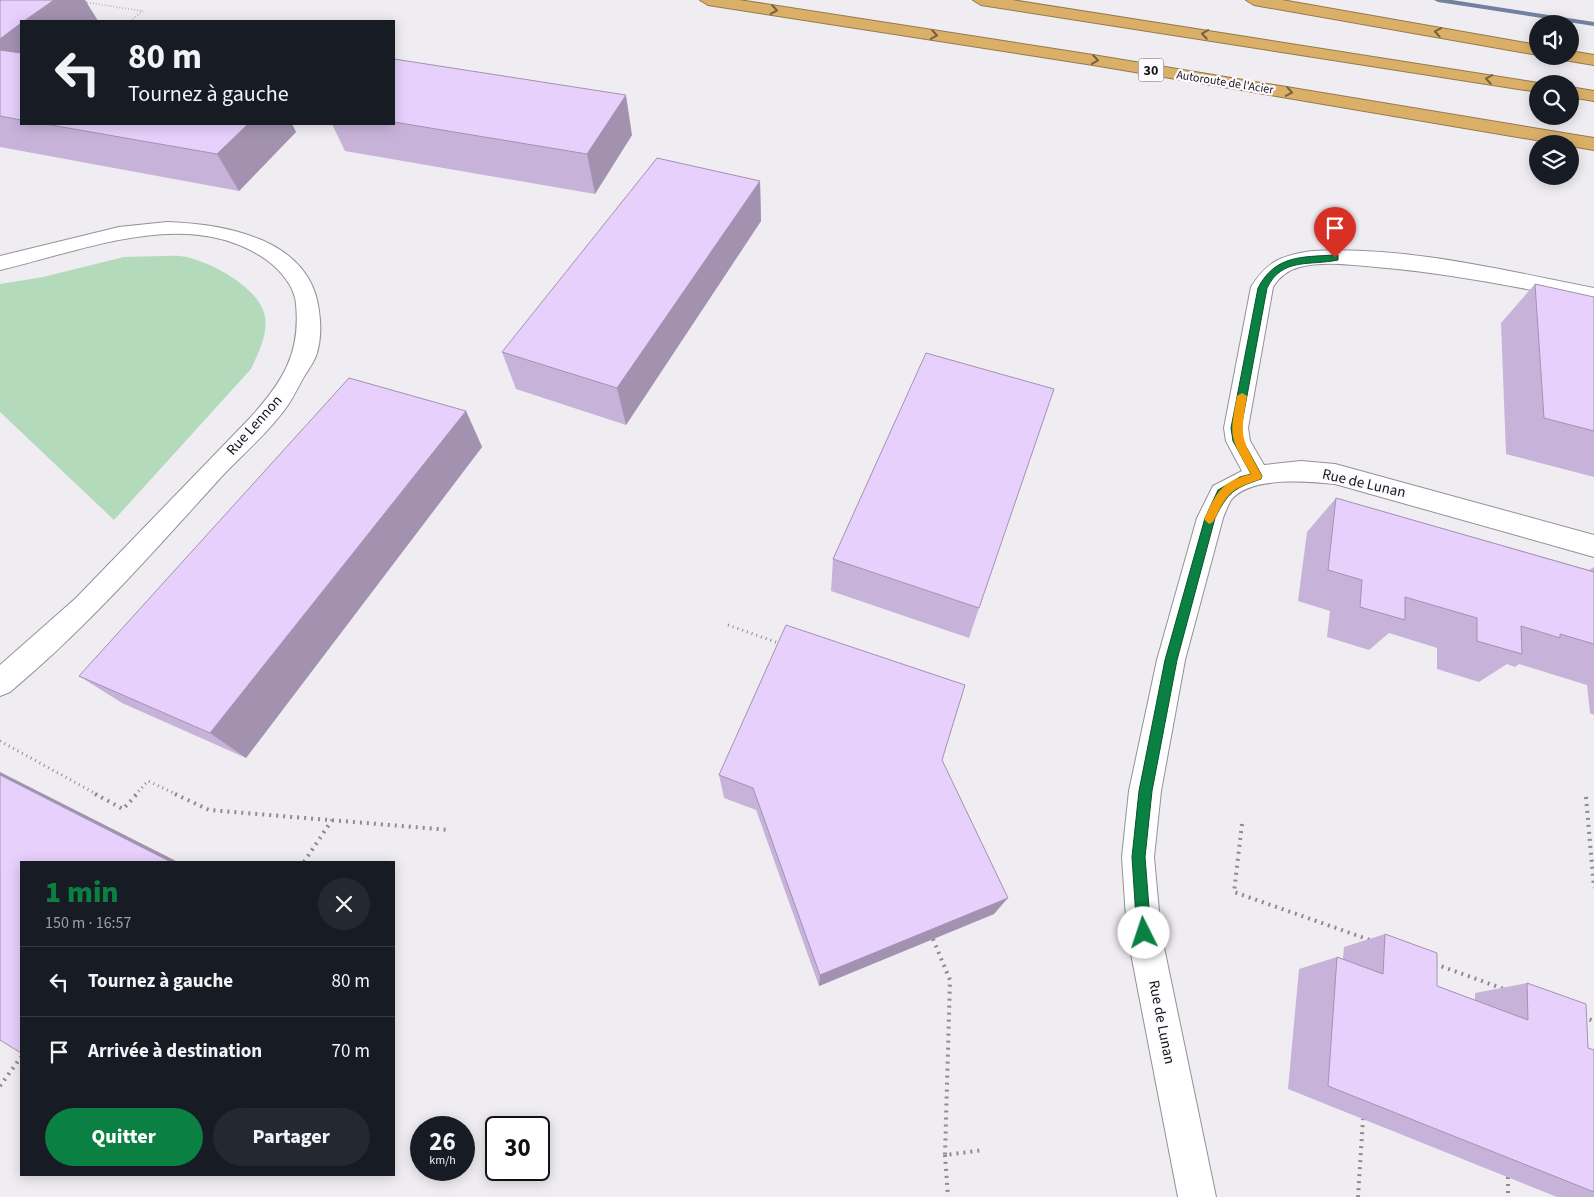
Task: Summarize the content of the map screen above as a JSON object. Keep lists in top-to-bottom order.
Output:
{
  "streets": {
    "highway": ["30", "Autoroute de l'Acier"],
    "street": ["Rue Lennon", "Rue de Lunan"]
  },
  "page": {
    "turn": ["80 m", "Tournez à gauche"],
    "heading": ["1 min", "150 m · 16:57"],
    "list": [
      {
        "name": "Tournez à gauche",
        "value": "80 m"
      },
      {
        "name": "Arrivée à destination",
        "value": "70 m"
      }
    ],
    "buttons": ["Quitter", "Partager"],
    "speed": "26 km/h",
    "limit": "30"
  }
}
